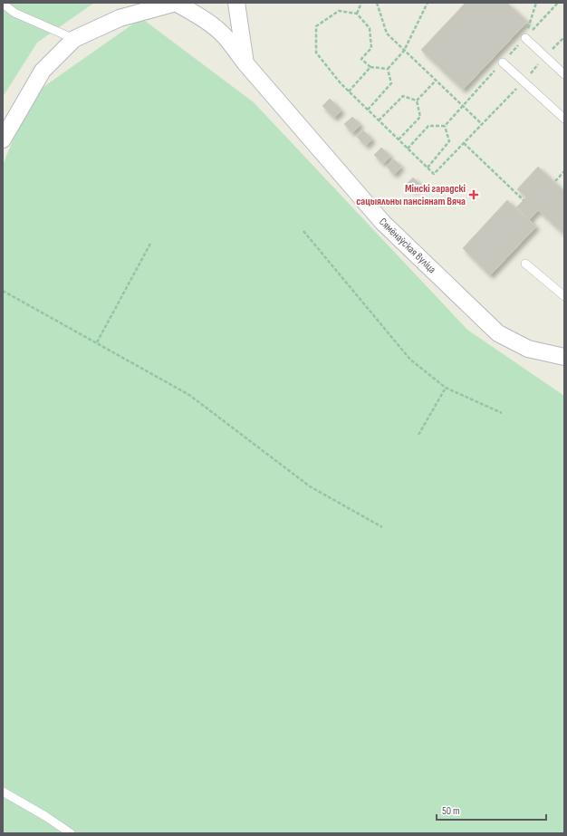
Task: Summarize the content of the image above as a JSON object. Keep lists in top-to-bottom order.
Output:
{
  "streets": {
    "street": ["Сямёнаўская вуліца"]
  },
  "places": {
    "health": ["Мінскі гарадскі сацыяльны пансіянат Вяча"]
  },
  "scale_bar": "50 m"
}
